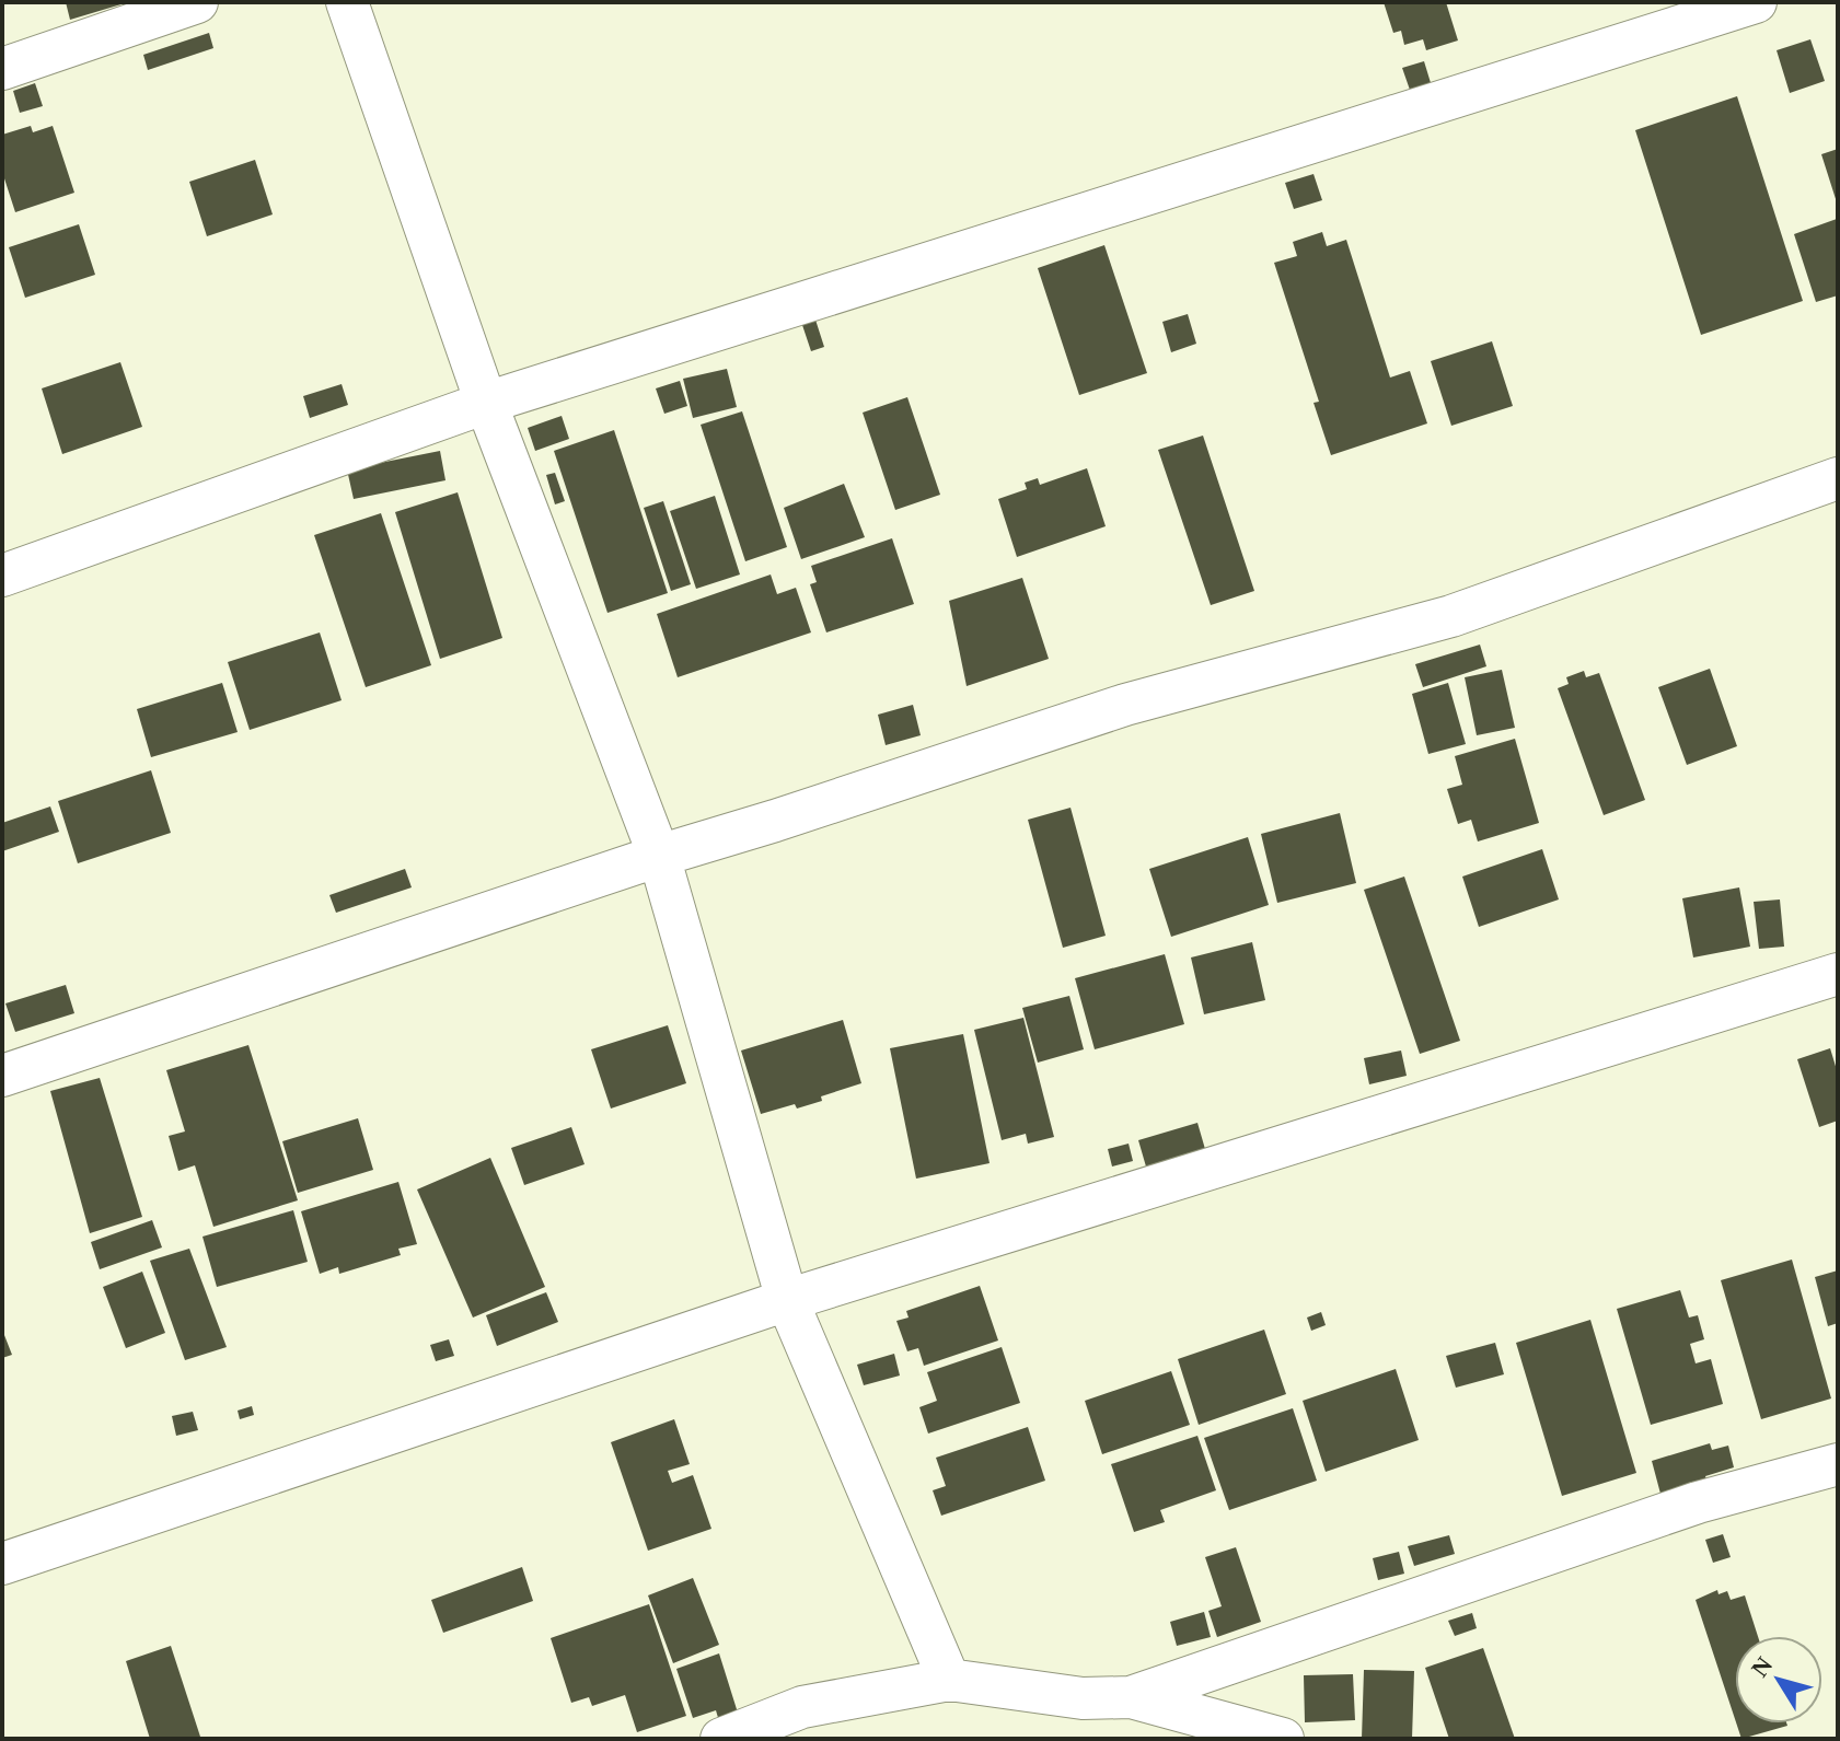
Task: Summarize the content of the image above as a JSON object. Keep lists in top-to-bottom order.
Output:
{
  "north": "top left"
}
